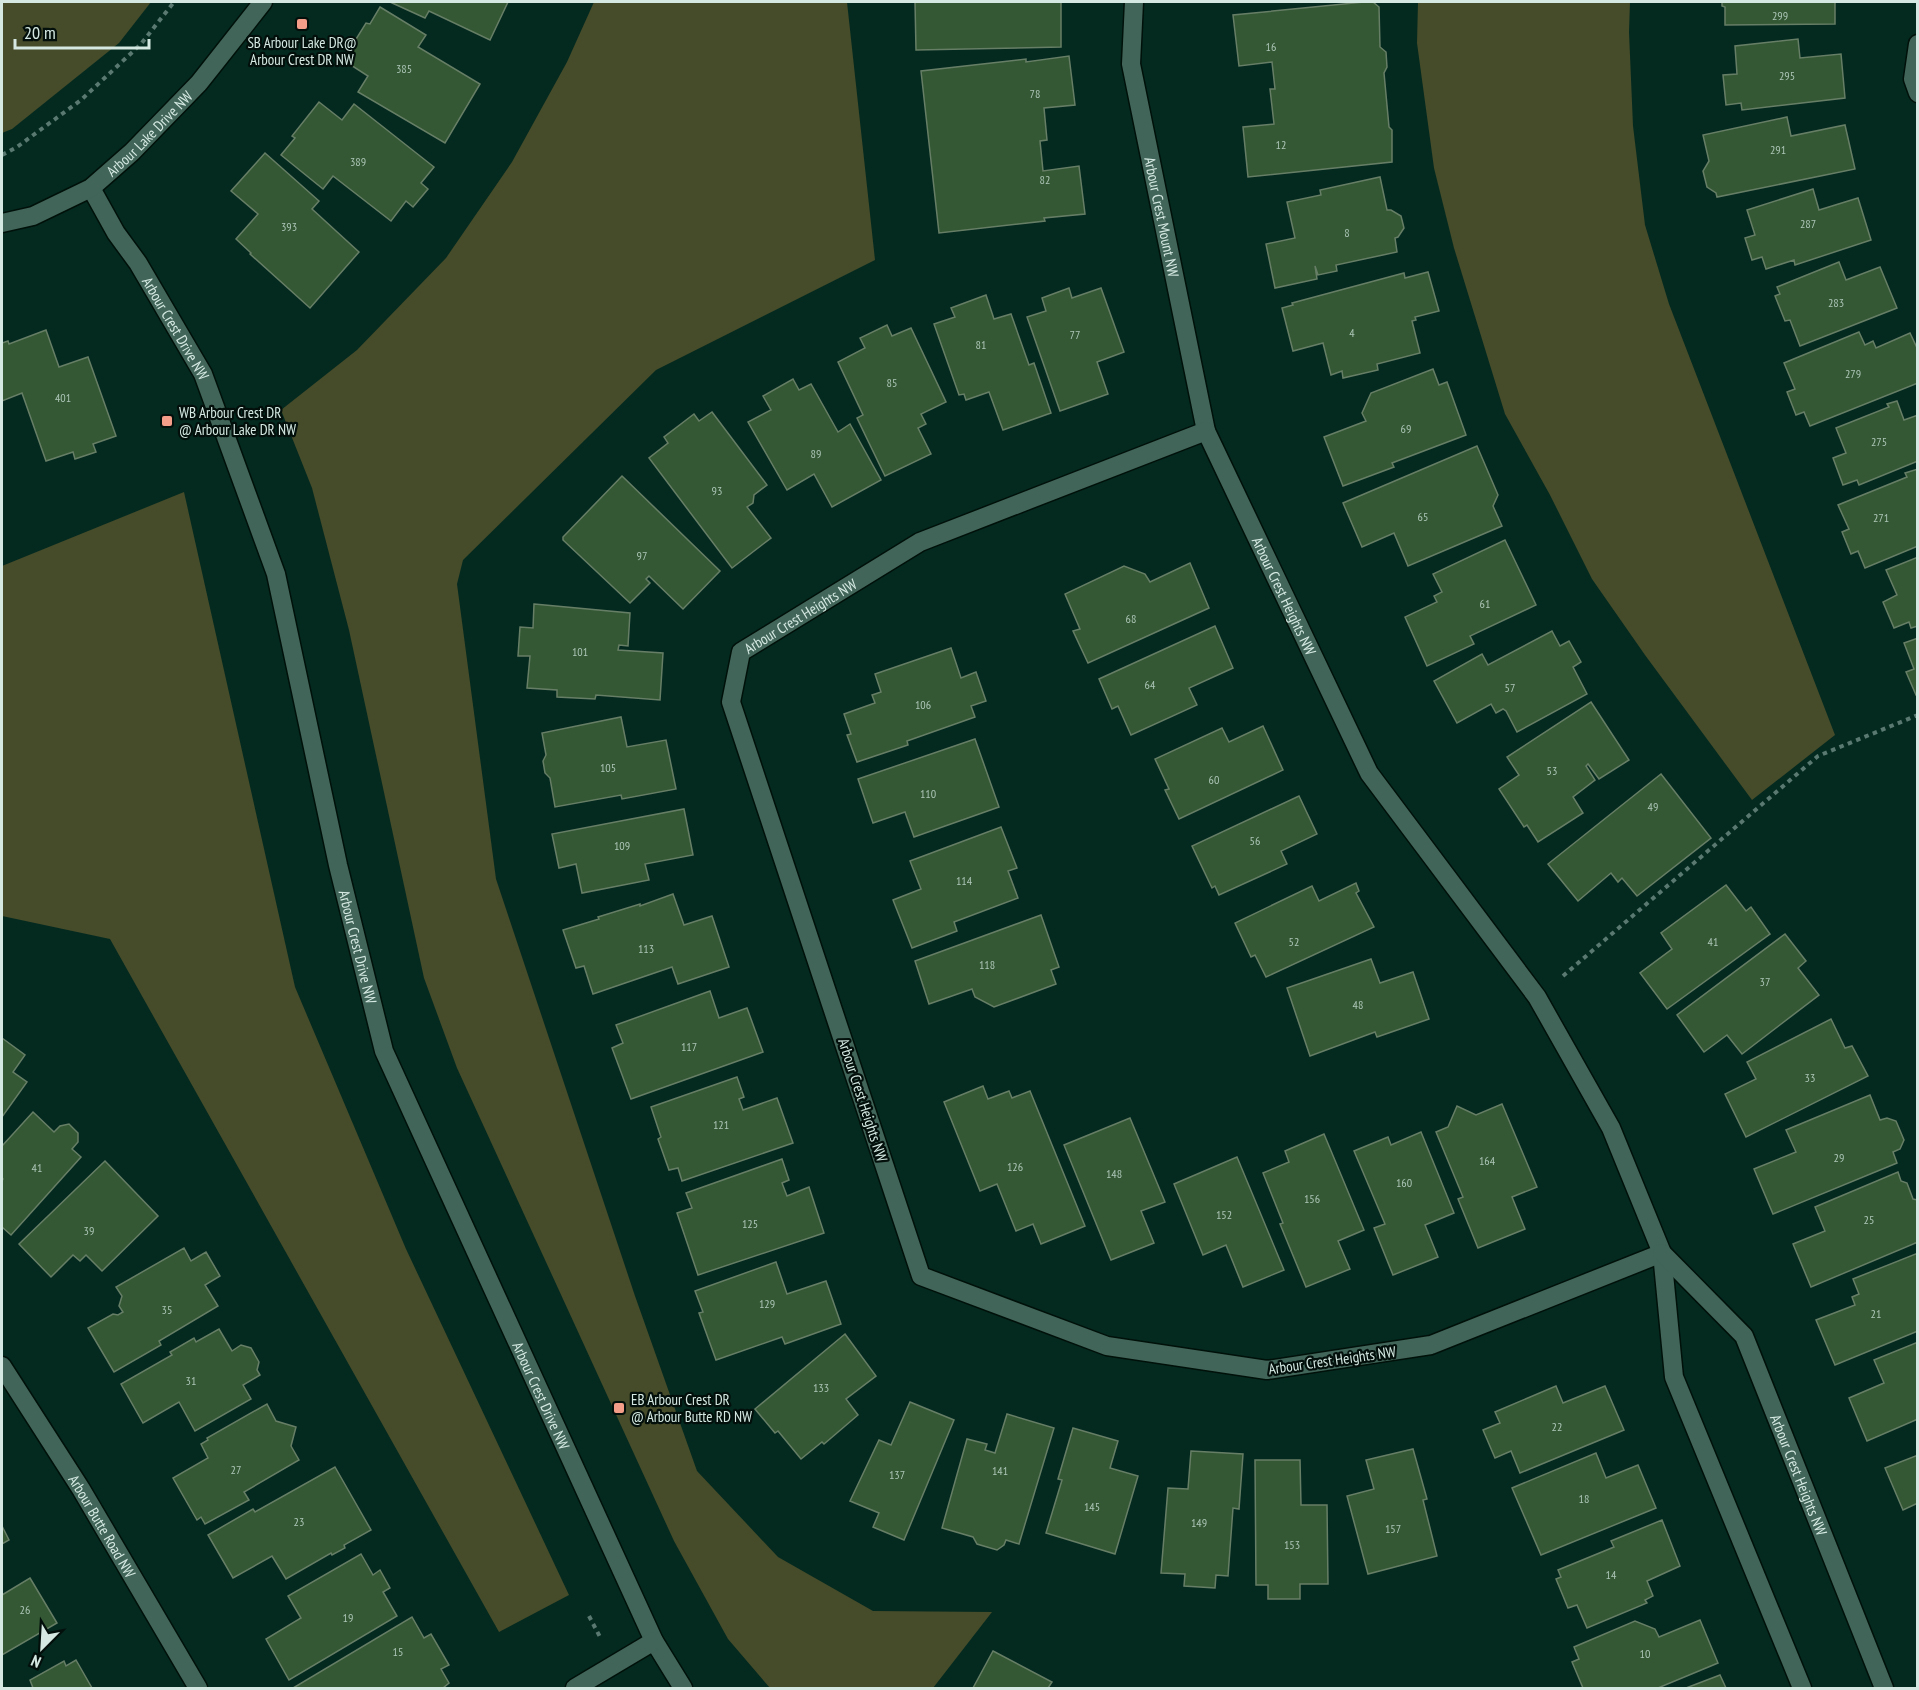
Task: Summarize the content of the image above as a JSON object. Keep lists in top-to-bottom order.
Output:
{
  "streets": {
    "street": [
      "Arbour Lake Drive NW",
      "Arbour Crest Mount NW",
      "Arbour Crest Drive NW",
      "Arbour Crest Heights NW",
      "Arbour Butte Road NW"
    ]
  },
  "crossings": [
    ["Arbour Lake Drive NW", "Arbour Crest Drive NW"],
    ["Arbour Crest Mount NW", "Arbour Crest Heights NW"]
  ],
  "places": {
    "transit": ["SB Arbour Lake DR@ Arbour Crest DR NW", "WB Arbour Crest DR @ Arbour Lake DR NW", "EB Arbour Crest DR @ Arbour Butte RD NW"]
  },
  "house_numbers": [
    "299",
    "16",
    "385",
    "295",
    "78",
    "12",
    "291",
    "389",
    "82",
    "287",
    "393",
    "8",
    "283",
    "4",
    "77",
    "81",
    "279",
    "85",
    "401",
    "69",
    "275",
    "89",
    "93",
    "65",
    "271",
    "97",
    "61",
    "68",
    "101",
    "64",
    "57",
    "106",
    "105",
    "53",
    "60",
    "110",
    "49",
    "56",
    "109",
    "114",
    "52",
    "41",
    "113",
    "118",
    "37",
    "48",
    "117",
    "33",
    "121",
    "29",
    "164",
    "126",
    "41",
    "148",
    "160",
    "156",
    "152",
    "25",
    "125",
    "39",
    "129",
    "35",
    "21",
    "31",
    "133",
    "22",
    "27",
    "141",
    "137",
    "18",
    "145",
    "23",
    "149",
    "157",
    "153",
    "14",
    "26",
    "19",
    "15",
    "10"
  ],
  "scale_bar": "20 m",
  "north": "bottom left"
}
